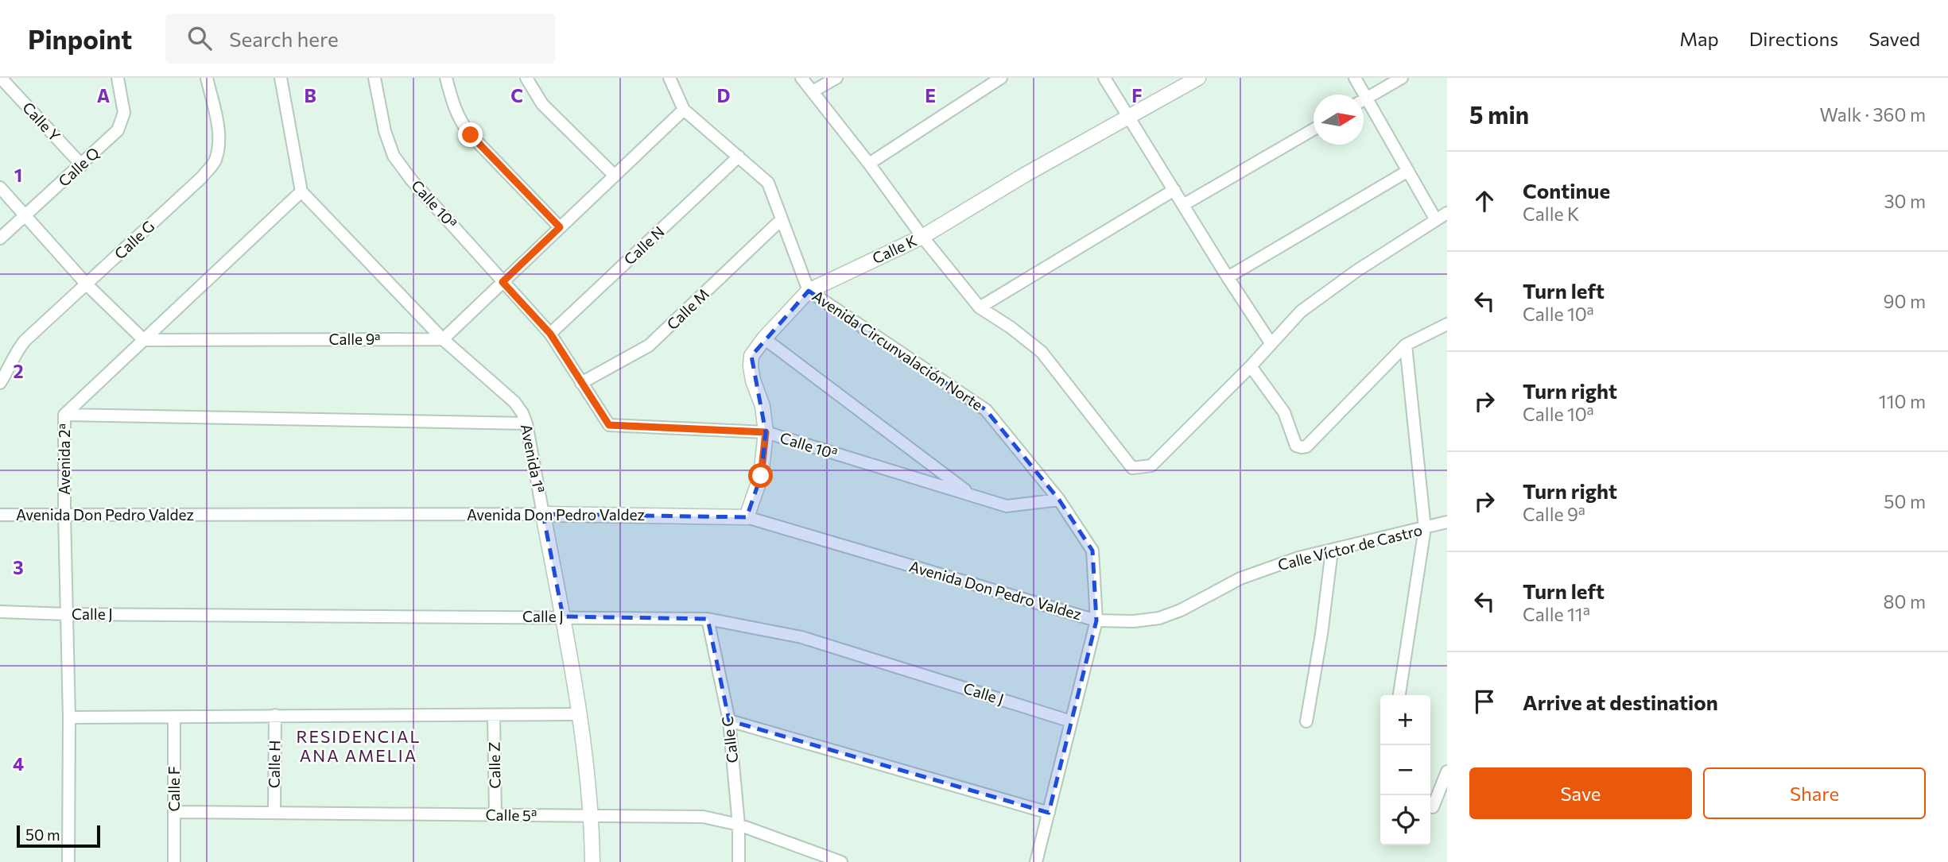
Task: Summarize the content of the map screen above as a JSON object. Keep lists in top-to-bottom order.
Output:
{
  "streets": {
    "street": [
      "Calle Y",
      "Calle Q",
      "Calle 10ª",
      "Calle G",
      "Calle N",
      "Calle K",
      "Calle M",
      "Calle 9ª",
      "Avenida Circunvalación Norte",
      "Avenida 1ª",
      "Avenida 2ª",
      "Avenida Don Pedro Valdez",
      "Calle Víctor de Castro",
      "Calle J",
      "Calle C",
      "Calle H",
      "Calle Z",
      "Calle F",
      "Calle 5ª"
    ]
  },
  "crossings": [
    ["Calle Y", "Calle Q"],
    ["Calle 10ª", "Calle N"],
    ["Calle 10ª", "Calle K"],
    ["Calle 10ª", "Calle M"],
    ["Calle 10ª", "Avenida Circunvalación Norte"],
    ["Calle N", "Avenida Circunvalación Norte"],
    ["Calle K", "Avenida Circunvalación Norte"],
    ["Calle K", "Avenida Don Pedro Valdez"],
    ["Calle M", "Avenida Circunvalación Norte"],
    ["Calle 9ª", "Avenida 1ª"],
    ["Calle 9ª", "Avenida 2ª"],
    ["Avenida Circunvalación Norte", "Avenida Don Pedro Valdez"],
    ["Avenida Circunvalación Norte", "Calle Víctor de Castro"],
    ["Avenida Circunvalación Norte", "Calle J"],
    ["Avenida 1ª", "Avenida 2ª"],
    ["Avenida 1ª", "Avenida Don Pedro Valdez"],
    ["Avenida 1ª", "Calle J"],
    ["Avenida 1ª", "Calle 5ª"],
    ["Avenida 2ª", "Avenida Don Pedro Valdez"],
    ["Avenida 2ª", "Calle J"],
    ["Avenida Don Pedro Valdez", "Calle Víctor de Castro"],
    ["Calle J", "Calle C"],
    ["Calle C", "Calle 5ª"],
    ["Calle H", "Calle 5ª"],
    ["Calle Z", "Calle 5ª"],
    ["Calle F", "Calle 5ª"]
  ],
  "districts": ["RESIDENCIAL ANA AMELIA"],
  "scale_bar": "50 m",
  "north": "right",
  "page": {
    "header": "Pinpoint",
    "search": "Search here",
    "nav": ["Map", "Directions", "Saved"],
    "heading": ["5 min", "Walk · 360 m"],
    "list": [
      ["Continue", "Calle K", "30 m"],
      ["Turn left", "Calle 10ª", "90 m"],
      ["Turn right", "Calle 10ª", "110 m"],
      ["Turn right", "Calle 9ª", "50 m"],
      ["Turn left", "Calle 11ª", "80 m"],
      "Arrive at destination"
    ],
    "map_buttons": ["+", "−"],
    "buttons": ["Save", "Share"],
    "scale": "50 m"
  },
  "grid": {
    "columns": [
      "A",
      "B",
      "C",
      "D",
      "E",
      "F"
    ],
    "rows": [
      "1",
      "2",
      "3",
      "4"
    ]
  }
}
